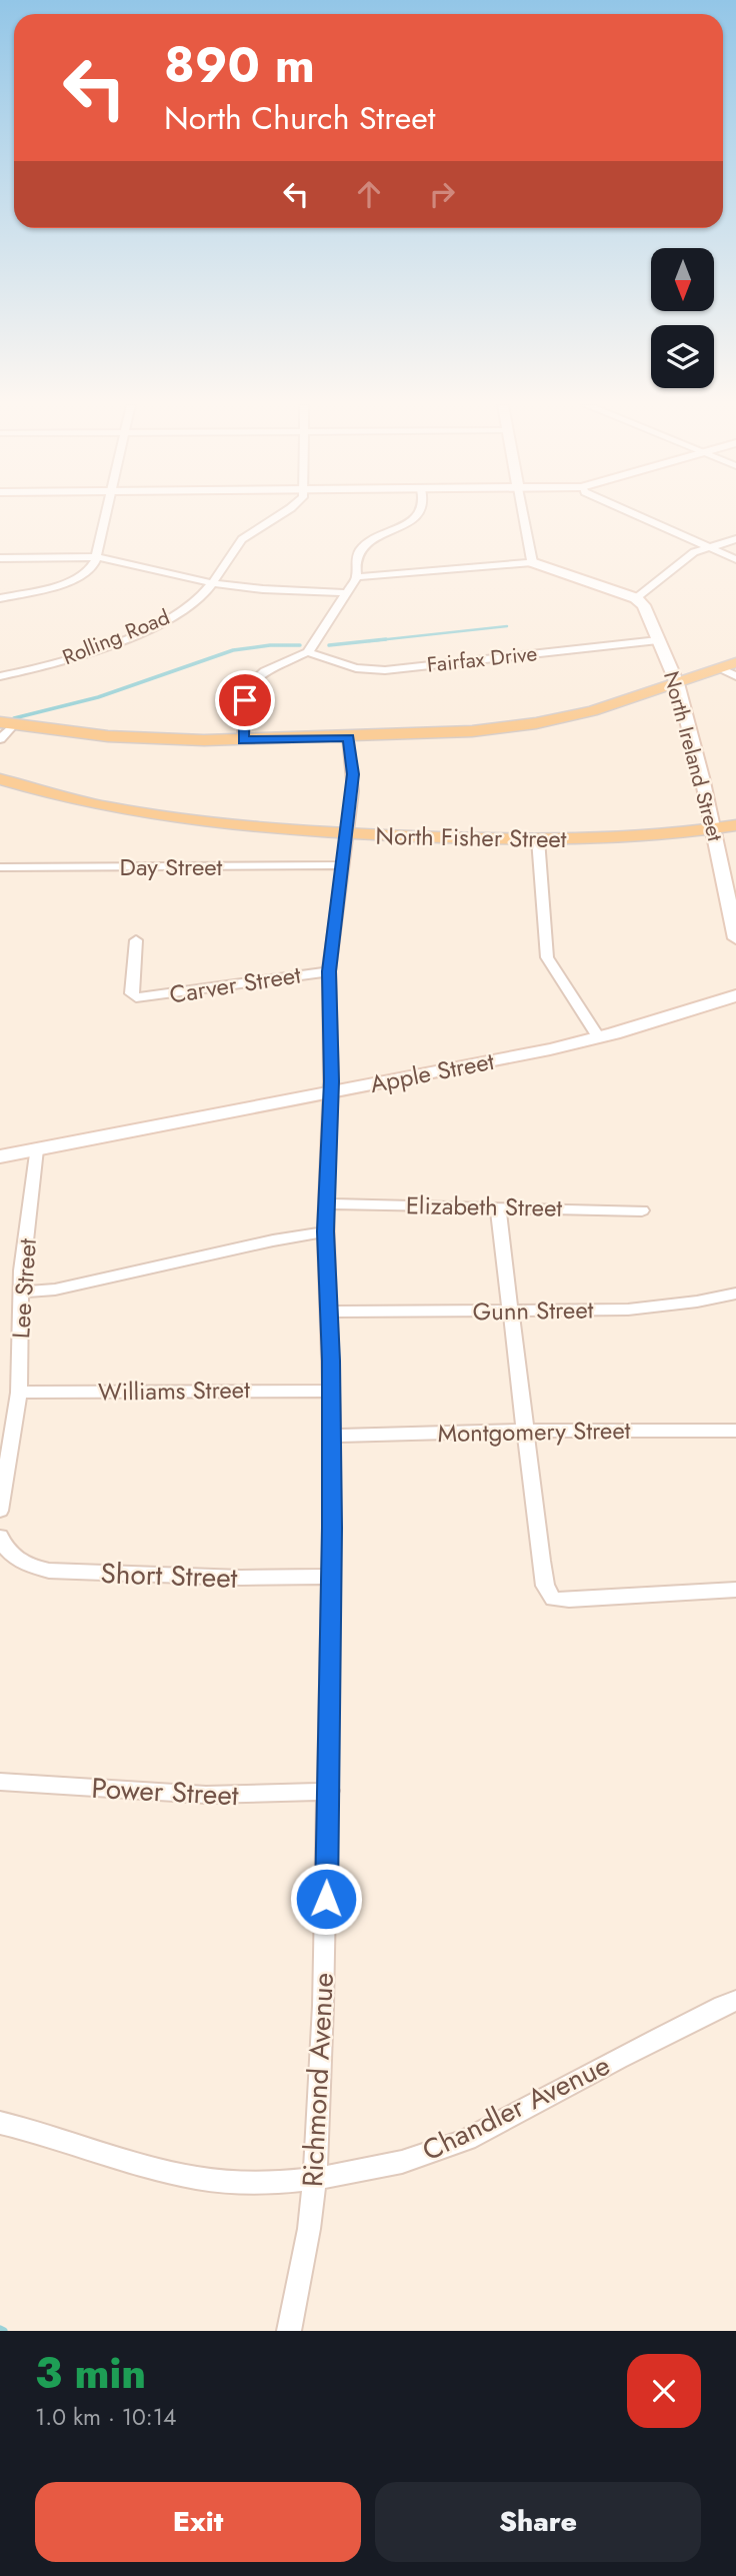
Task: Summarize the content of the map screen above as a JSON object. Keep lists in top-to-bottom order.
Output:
{
  "streets": {
    "main road": ["North Fisher Street"],
    "street": [
      "Rolling Road",
      "Fairfax Drive",
      "North Ireland Street",
      "Day Street",
      "Carver Street",
      "Apple Street",
      "Elizabeth Street",
      "Lee Street",
      "Gunn Street",
      "Williams Street",
      "Montgomery Street",
      "Short Street",
      "Power Street",
      "Richmond Avenue",
      "Chandler Avenue"
    ]
  },
  "crossings": [
    ["Fairfax Drive", "North Ireland Street"],
    ["North Ireland Street", "North Fisher Street"],
    ["North Fisher Street", "Richmond Avenue"],
    ["Day Street", "Richmond Avenue"],
    ["Carver Street", "Richmond Avenue"],
    ["Apple Street", "Lee Street"],
    ["Apple Street", "Richmond Avenue"],
    ["Elizabeth Street", "Richmond Avenue"],
    ["Lee Street", "Williams Street"],
    ["Gunn Street", "Richmond Avenue"],
    ["Williams Street", "Richmond Avenue"],
    ["Montgomery Street", "Richmond Avenue"],
    ["Short Street", "Richmond Avenue"],
    ["Power Street", "Richmond Avenue"],
    ["Richmond Avenue", "Chandler Avenue"]
  ],
  "north": "bottom",
  "page": {
    "turn": ["890 m", "North Church Street"],
    "heading": ["3 min", "1.0 km · 10:14"],
    "buttons": ["Exit", "Share"]
  }
}
